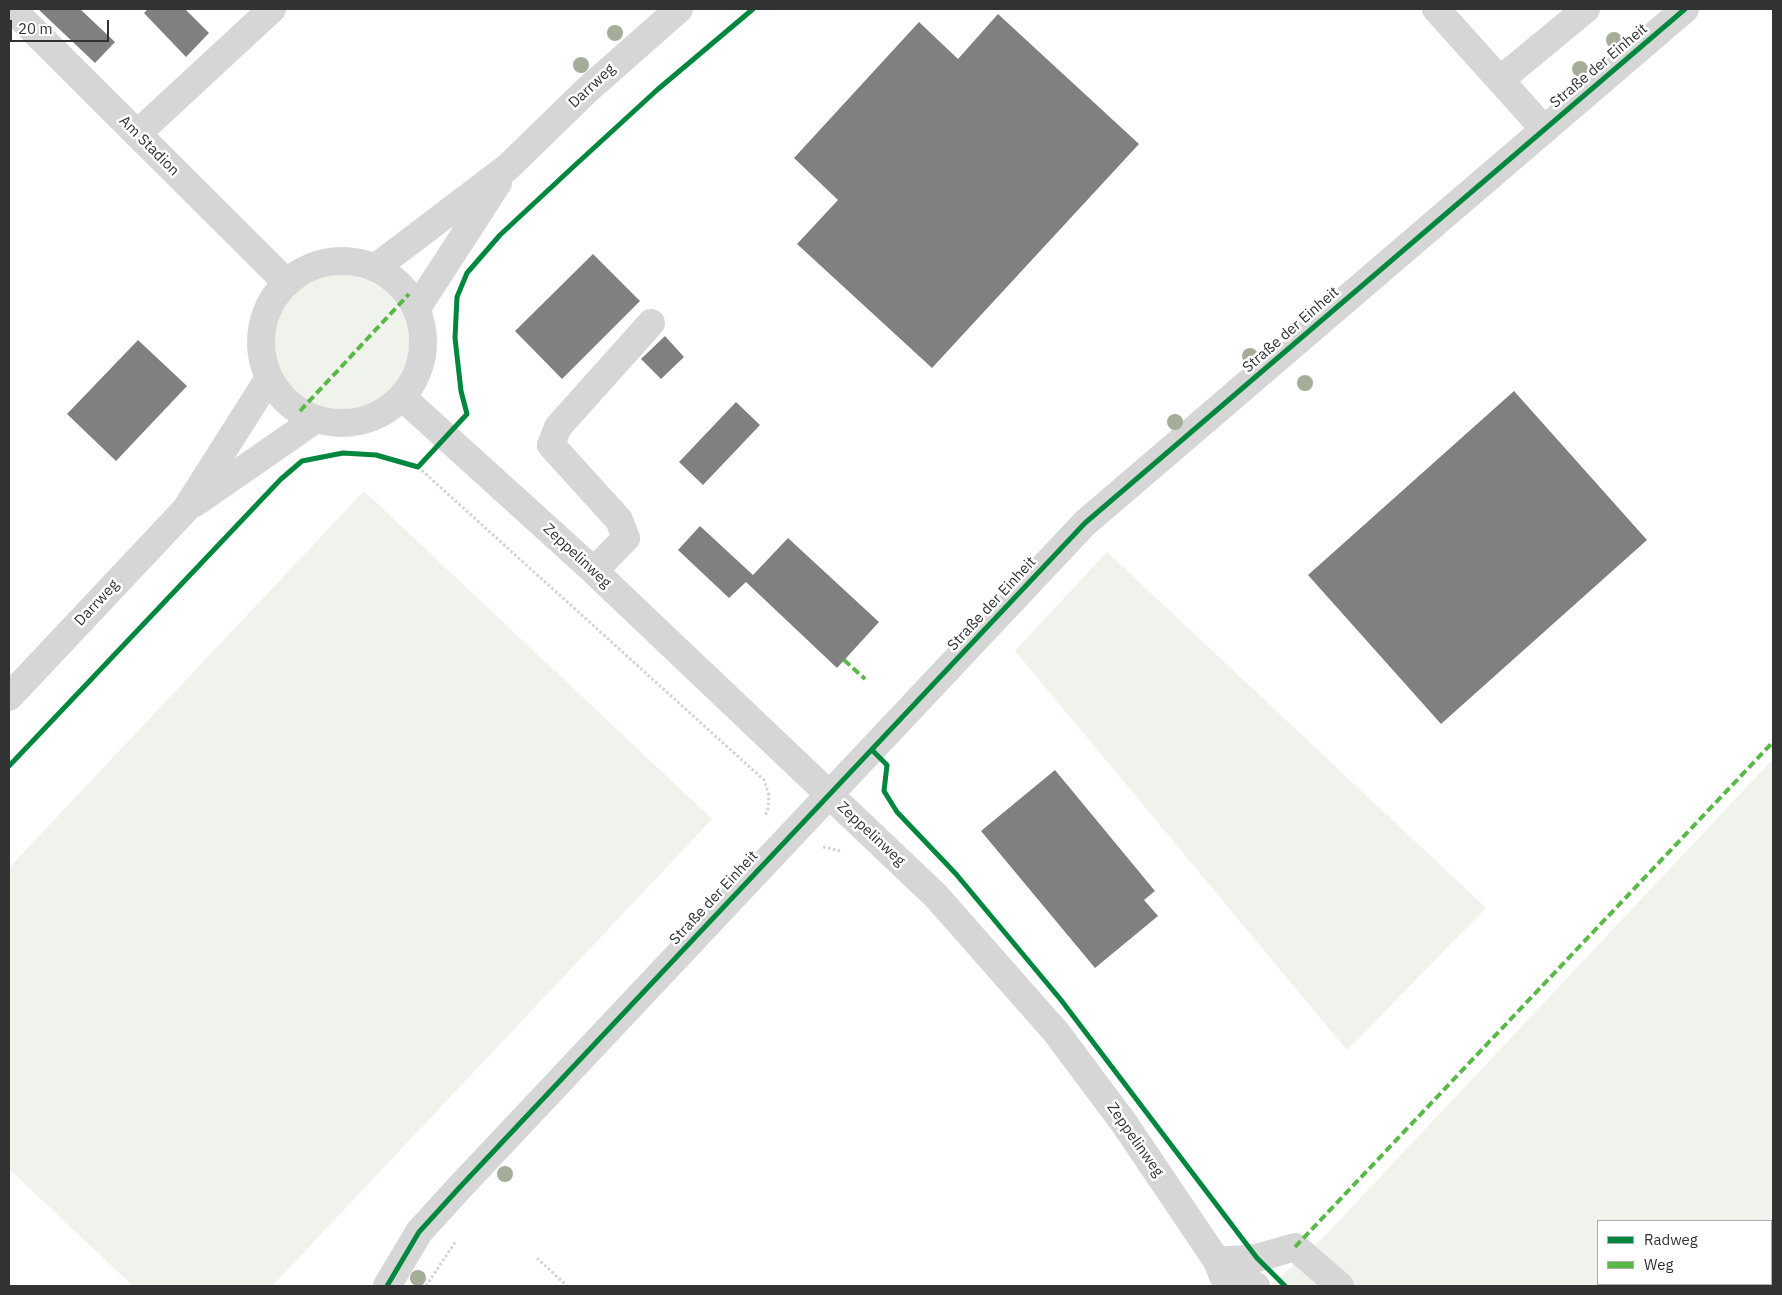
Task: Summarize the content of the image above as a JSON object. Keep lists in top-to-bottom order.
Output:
{
  "streets": {
    "street": [
      "Straße der Einheit",
      "Darrweg",
      "Am Stadion",
      "Zeppelinweg"
    ]
  },
  "crossings": [
    ["Straße der Einheit", "Zeppelinweg"],
    ["Darrweg", "Am Stadion"],
    ["Darrweg", "Zeppelinweg"],
    ["Am Stadion", "Zeppelinweg"]
  ],
  "legend": ["Radweg", "Weg"],
  "scale_bar": "20 m"
}
